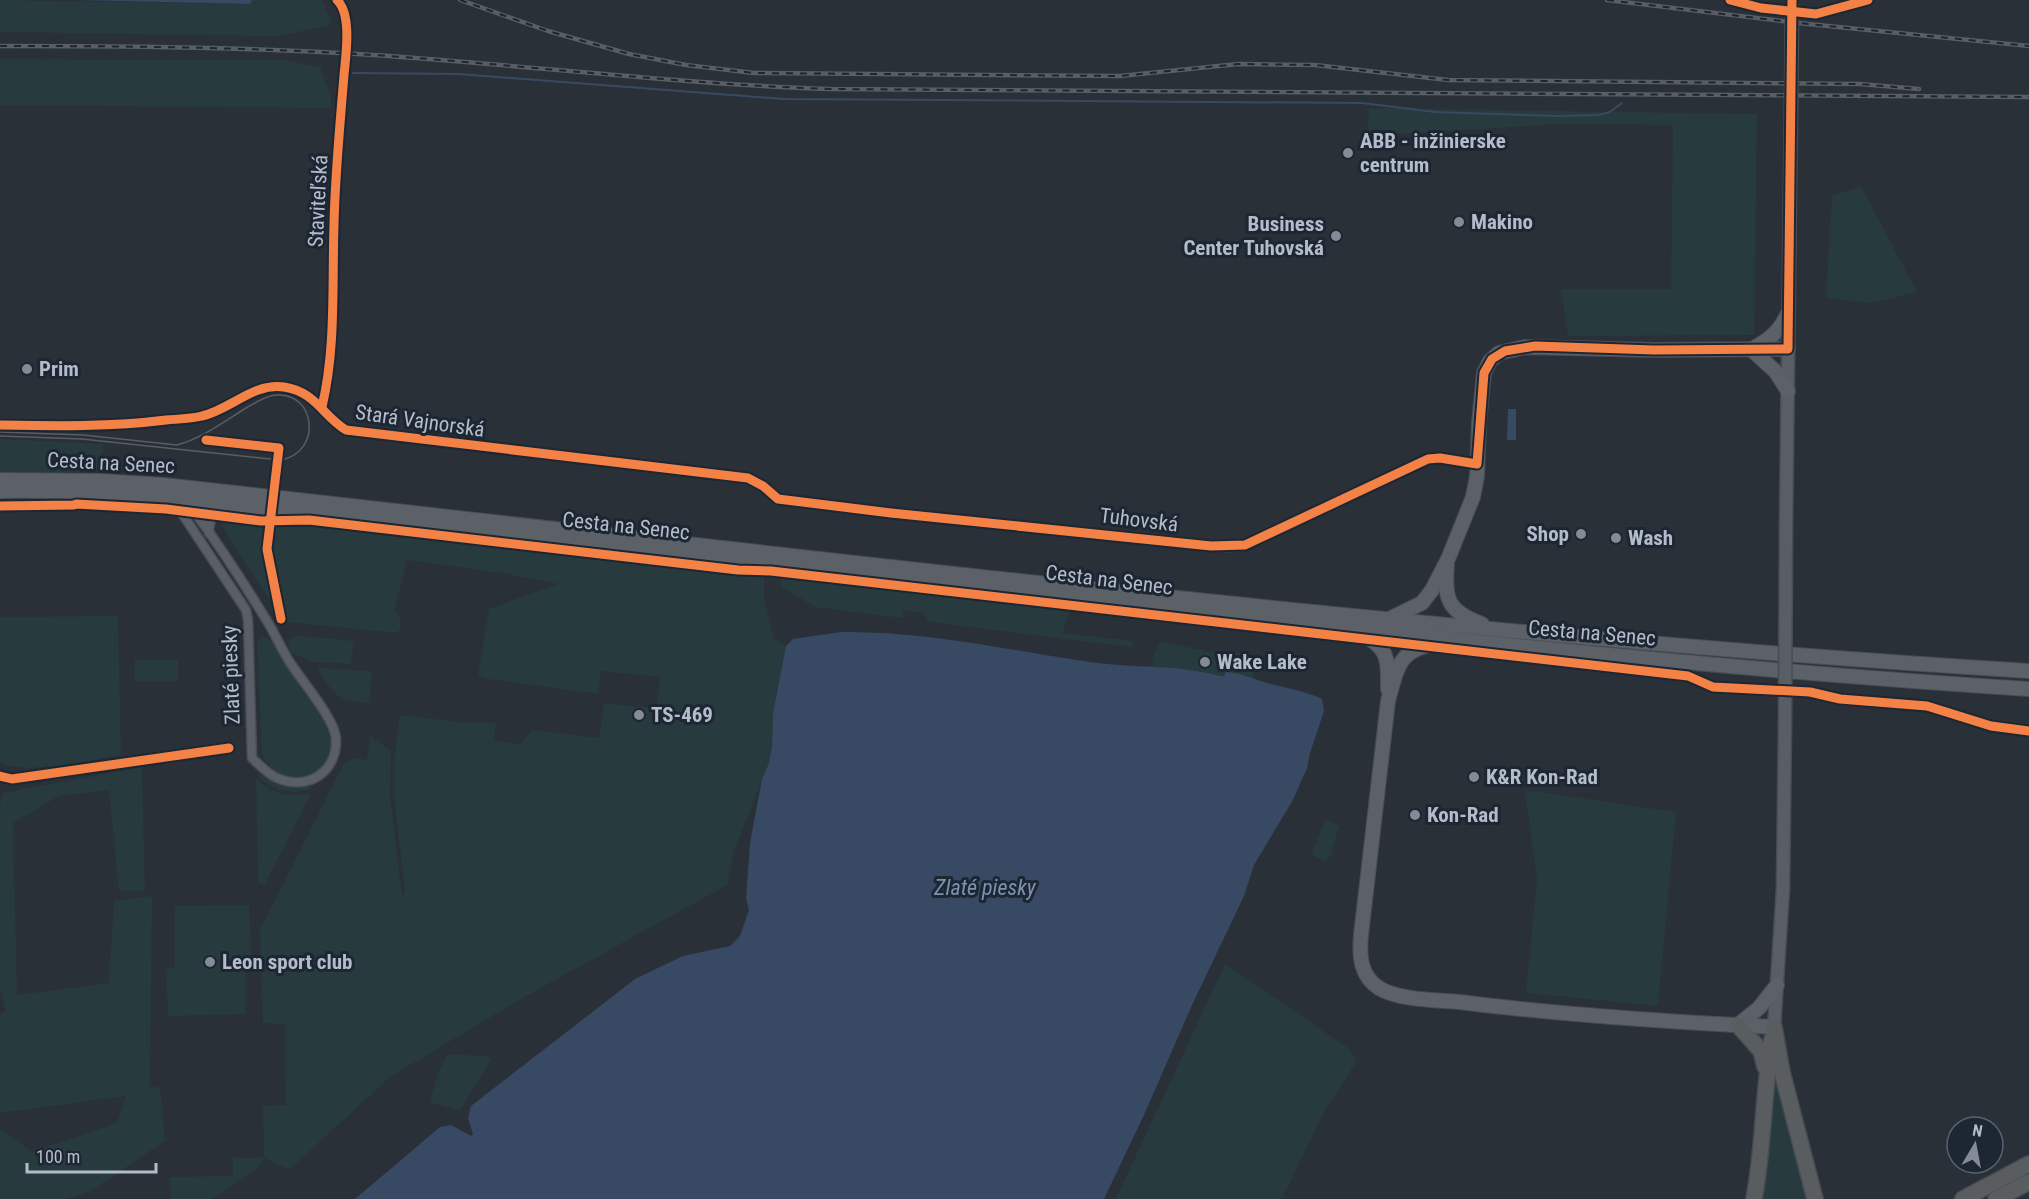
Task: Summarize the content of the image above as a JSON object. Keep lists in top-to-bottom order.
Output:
{
  "streets": {
    "main road": ["Cesta na Senec"],
    "street": [
      "Staviteľská",
      "Stará Vajnorská",
      "Tuhovská",
      "Zlaté piesky"
    ]
  },
  "crossings": [
    ["Staviteľská", "Stará Vajnorská"],
    ["Stará Vajnorská", "Tuhovská"],
    ["Cesta na Senec", "Zlaté piesky"]
  ],
  "water": ["Zlaté piesky"],
  "places": [
    "ABB - inžinierske centrum",
    "Makino",
    "Business Center Tuhovská",
    "Prim",
    "Shop",
    "Wash",
    "Wake Lake",
    "TS-469",
    "K&R Kon-Rad",
    "Kon-Rad",
    "Leon sport club"
  ],
  "scale_bar": "100 m",
  "north": "top"
}
